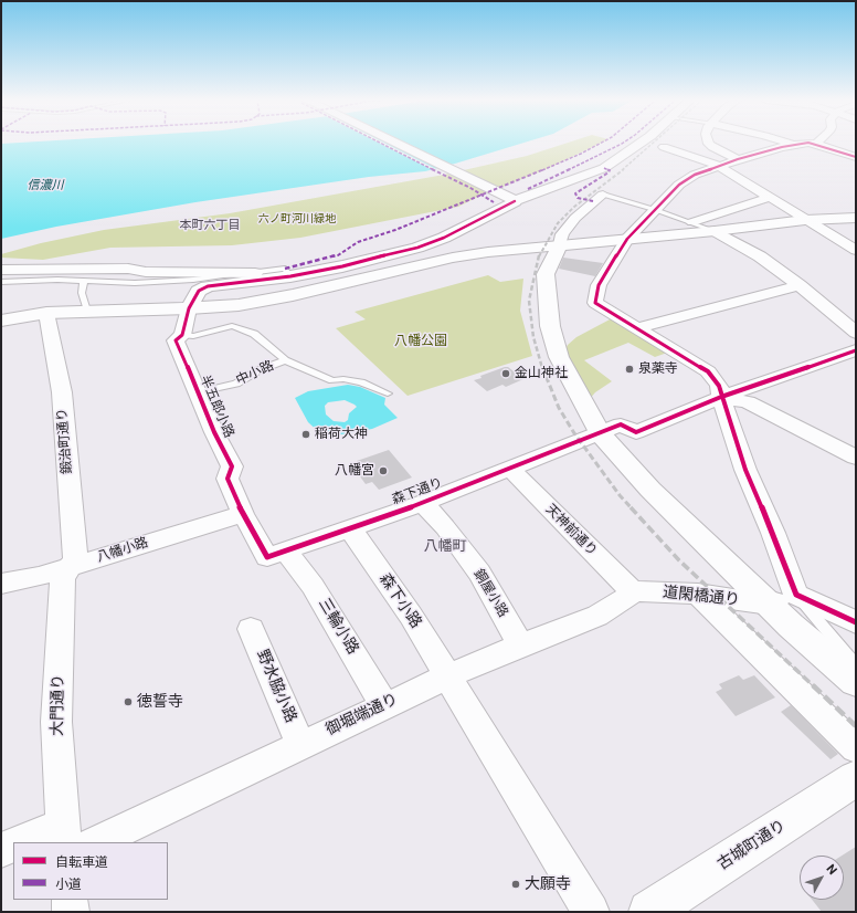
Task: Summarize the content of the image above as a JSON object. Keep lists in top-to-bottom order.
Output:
{
  "streets": {
    "street": [
      "半五郎小路",
      "鍛治町通り",
      "森下通り",
      "天神前通り",
      "八幡小路",
      "銅屋小路",
      "道閑橋通り",
      "森下小路",
      "三輪小路",
      "野水脇小路",
      "大門通り",
      "御堀端通り",
      "古城町通り"
    ],
    "lane": ["中小路"]
  },
  "crossings": [
    ["中小路", "半五郎小路"],
    ["半五郎小路", "森下通り"],
    ["半五郎小路", "八幡小路"],
    ["鍛治町通り", "八幡小路"],
    ["鍛治町通り", "大門通り"],
    ["森下通り", "天神前通り"],
    ["森下通り", "八幡小路"],
    ["森下通り", "銅屋小路"],
    ["森下通り", "森下小路"],
    ["森下通り", "三輪小路"],
    ["天神前通り", "道閑橋通り"],
    ["天神前通り", "御堀端通り"],
    ["八幡小路", "大門通り"],
    ["銅屋小路", "御堀端通り"],
    ["道閑橋通り", "御堀端通り"],
    ["森下小路", "御堀端通り"],
    ["三輪小路", "御堀端通り"],
    ["野水脇小路", "御堀端通り"]
  ],
  "districts": ["本町六丁目", "八幡町"],
  "water": ["信濃川"],
  "parks": ["六ノ町河川緑地", "八幡公園"],
  "places": [
    "泉薬寺",
    "金山神社",
    "稲荷大神",
    "八幡宮",
    "徳誓寺",
    "大願寺"
  ],
  "legend": ["自転車道", "小道"],
  "north": "top right"
}
